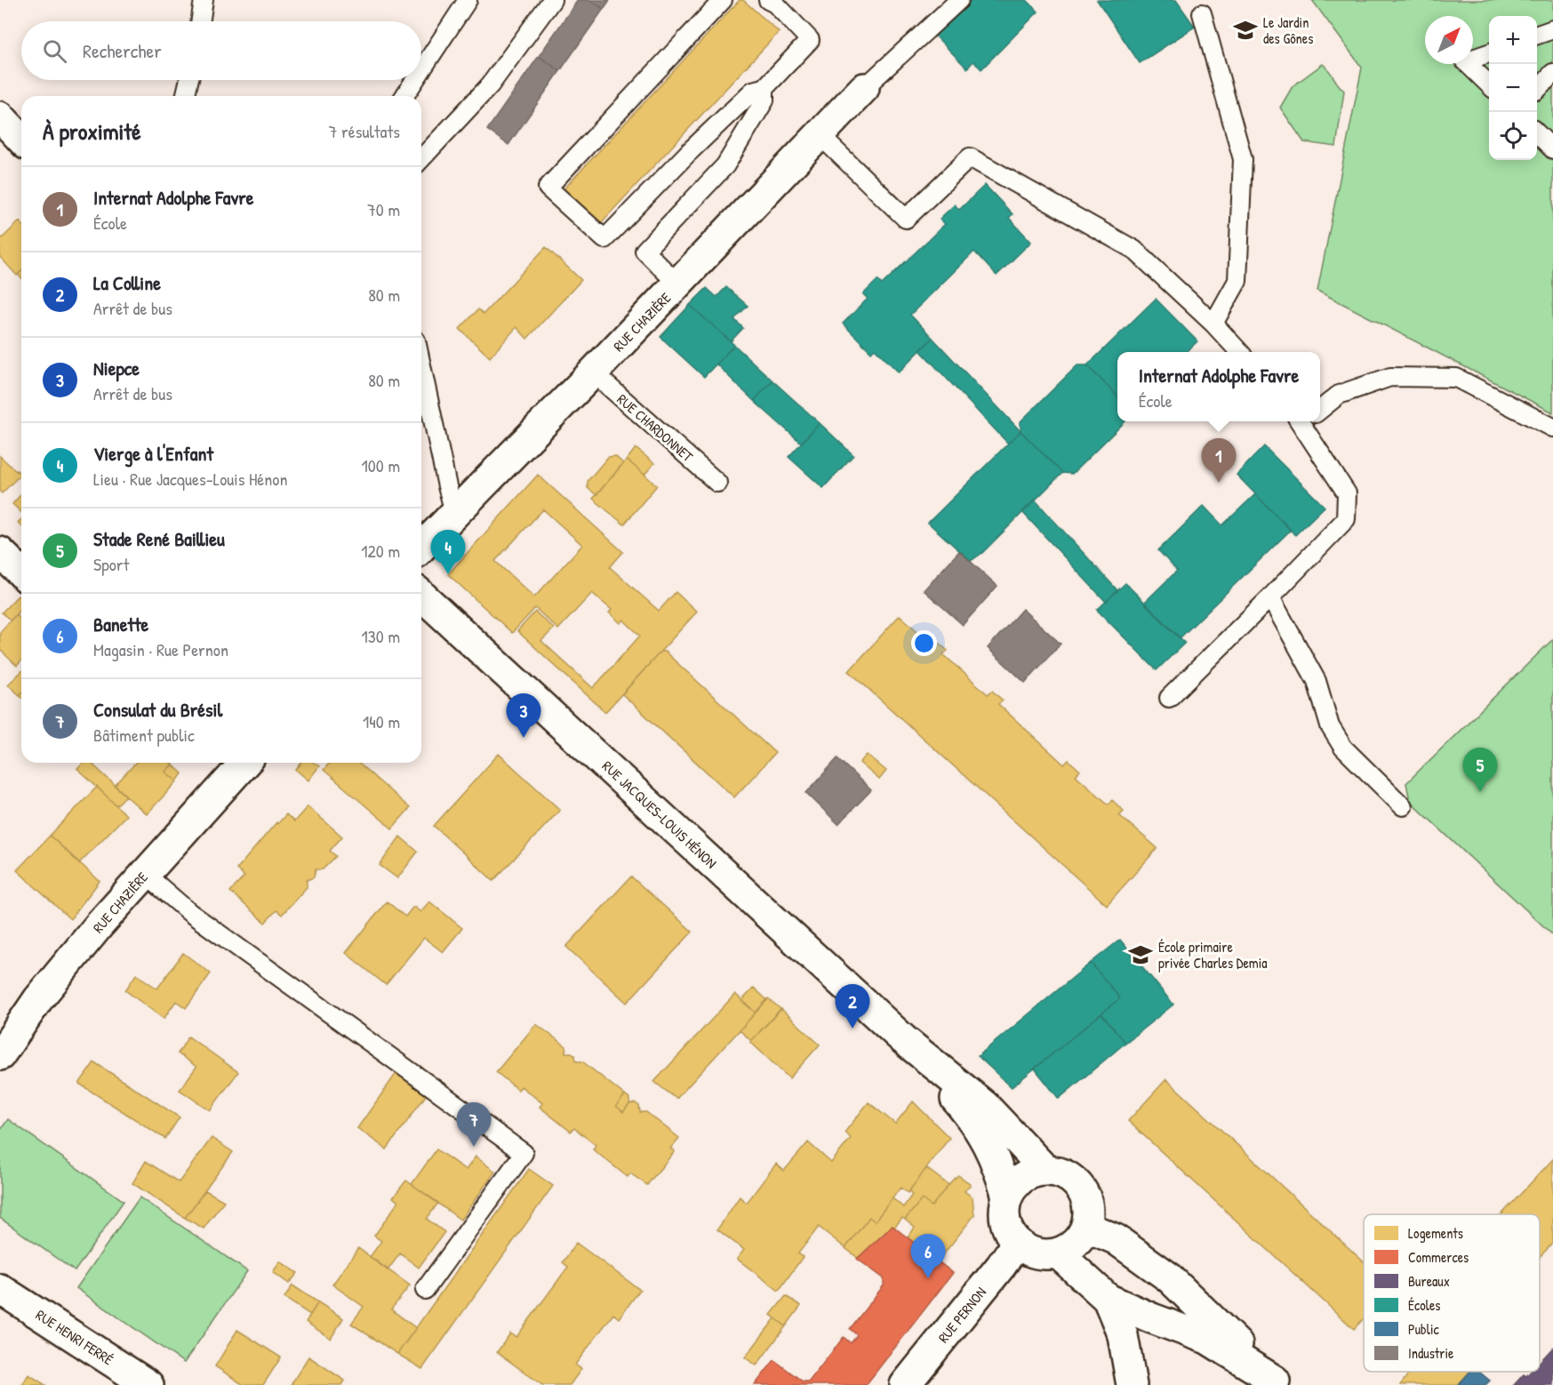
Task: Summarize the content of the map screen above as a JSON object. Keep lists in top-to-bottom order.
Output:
{
  "streets": {
    "street": [
      "RUE CHAZIÈRE",
      "RUE JACQUES-LOUIS HÉNON",
      "RUE PERNON",
      "RUE HENRI FERRÉ"
    ],
    "lane": ["RUE CHARDONNET"]
  },
  "crossings": [
    ["RUE CHAZIÈRE", "RUE CHARDONNET"],
    ["RUE JACQUES-LOUIS HÉNON", "RUE PERNON"]
  ],
  "places": {
    "school or university": ["Le Jardin des Gônes", "École primaire privée Charles Demia"]
  },
  "legend": [
    "Logements",
    "Commerces",
    "Bureaux",
    "Écoles",
    "Public",
    "Industrie"
  ],
  "north": "top right",
  "page": {
    "map_buttons": ["+", "−"],
    "search": "Rechercher",
    "heading": ["À proximité", "7 résultats"],
    "list": [
      {
        "mark": "1",
        "name": "Internat Adolphe Favre",
        "note": "École",
        "value": "70 m"
      },
      {
        "mark": "2",
        "name": "La Colline",
        "note": "Arrêt de bus",
        "value": "80 m"
      },
      {
        "mark": "3",
        "name": "Niepce",
        "note": "Arrêt de bus",
        "value": "80 m"
      },
      {
        "mark": "4",
        "name": "Vierge à l'Enfant",
        "note": "Lieu · Rue Jacques-Louis Hénon",
        "value": "100 m"
      },
      {
        "mark": "5",
        "name": "Stade René Baillieu",
        "note": "Sport",
        "value": "120 m"
      },
      {
        "mark": "6",
        "name": "Banette",
        "note": "Magasin · Rue Pernon",
        "value": "130 m"
      },
      {
        "mark": "7",
        "name": "Consulat du Brésil",
        "note": "Bâtiment public",
        "value": "140 m"
      }
    ],
    "popup": ["Internat Adolphe Favre", "École"],
    "pins": [
      "1",
      "4",
      "3",
      "5",
      "2",
      "7",
      "6"
    ]
  }
}
